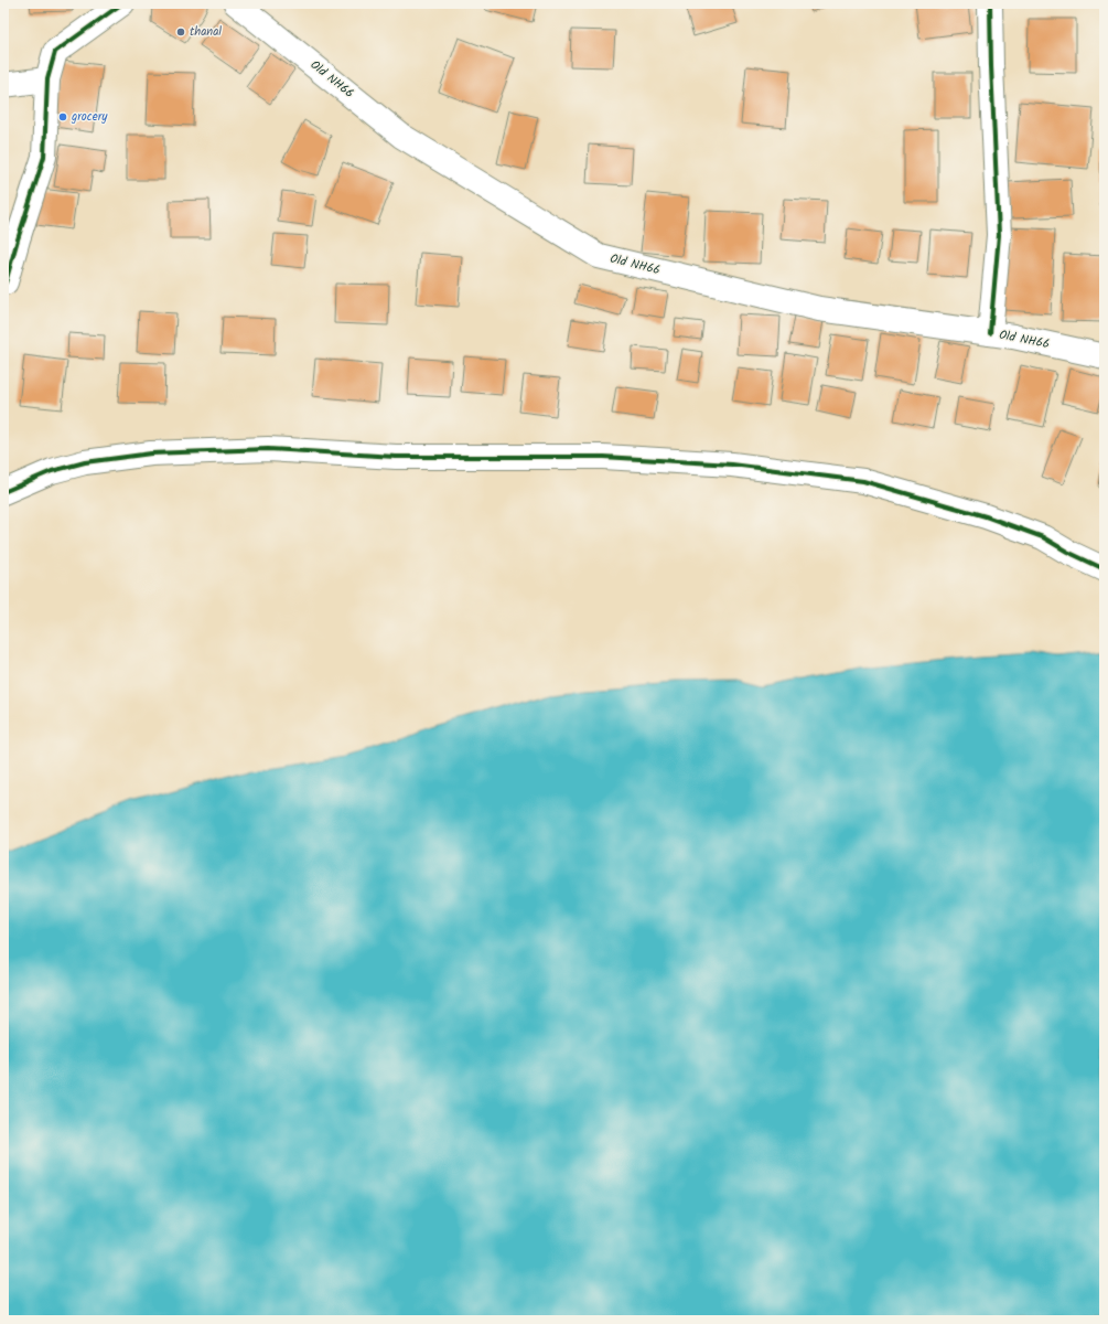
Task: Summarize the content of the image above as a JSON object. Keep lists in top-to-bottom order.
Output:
{
  "streets": {
    "street": ["Old NH66"]
  },
  "places": ["thanal", "grocery"]
}
